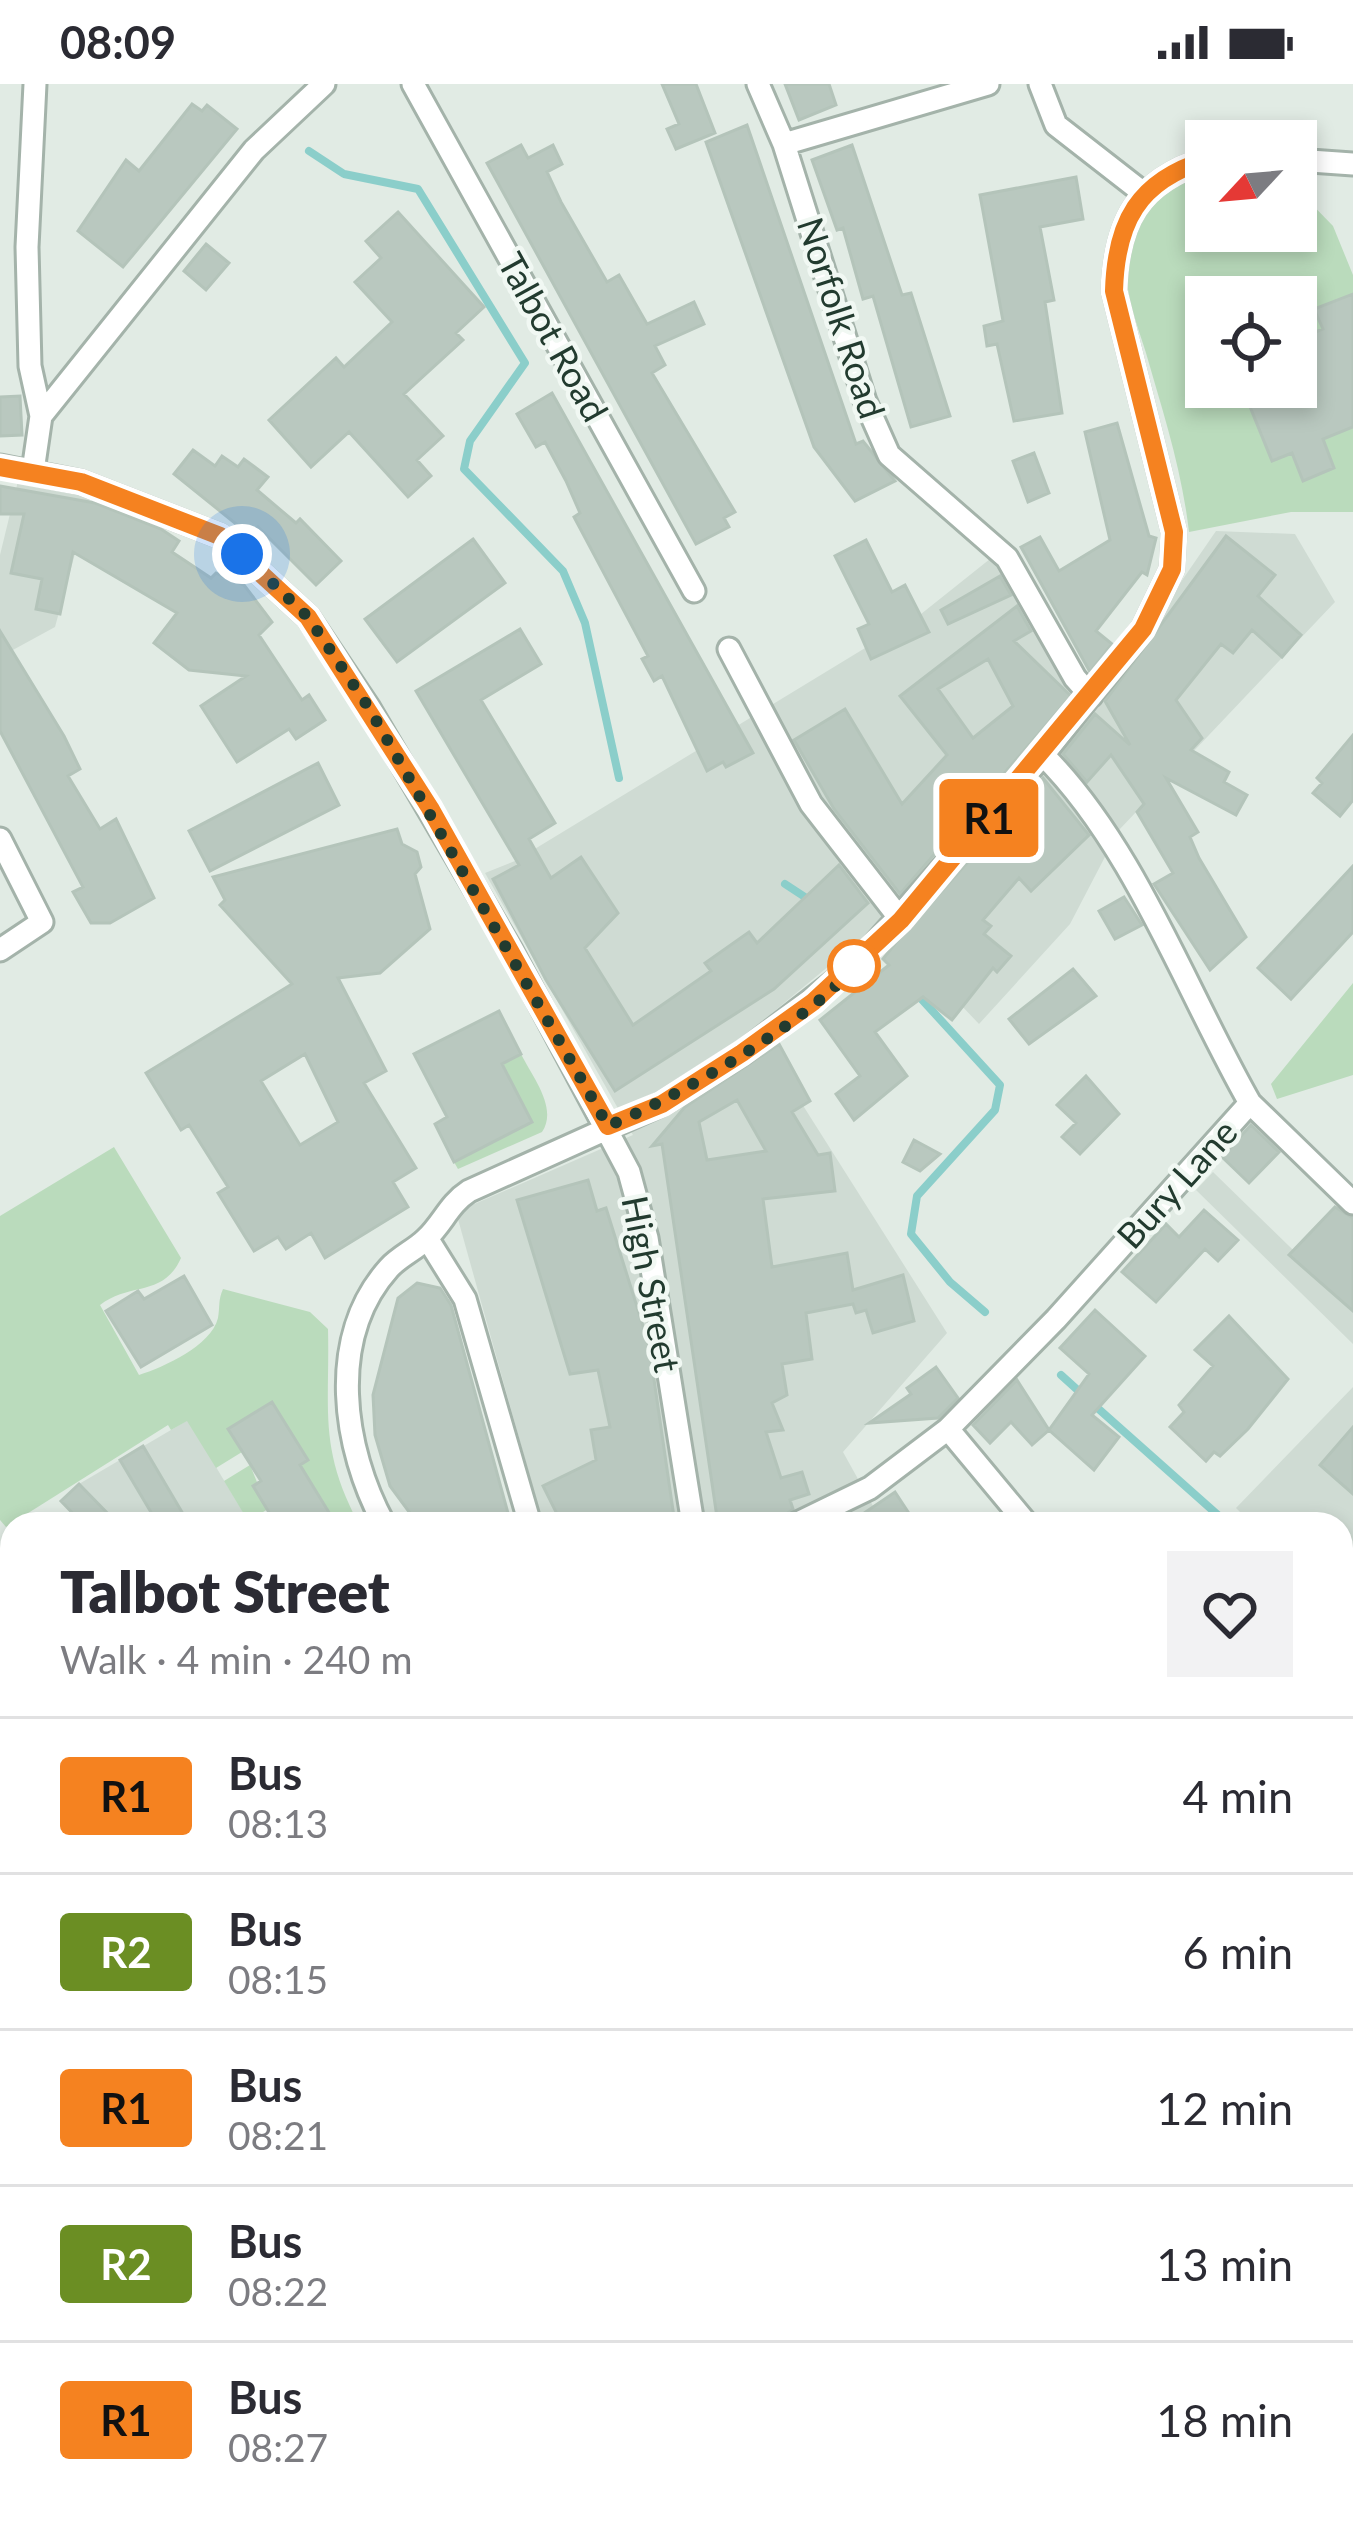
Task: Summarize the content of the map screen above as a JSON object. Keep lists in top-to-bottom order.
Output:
{
  "streets": {
    "street": [
      "Norfolk Road",
      "Talbot Road",
      "Bury Lane",
      "High Street"
    ]
  },
  "lines": ["bus line R1"],
  "north": "bottom left",
  "page": {
    "status": "08:09",
    "on_map": "R1",
    "heading": ["Talbot Street", "Walk · 4 min · 240 m"],
    "list": [
      {
        "mark": "R1",
        "name": "Bus",
        "note": "08:13",
        "value": "4 min"
      },
      {
        "mark": "R2",
        "name": "Bus",
        "note": "08:15",
        "value": "6 min"
      },
      {
        "mark": "R1",
        "name": "Bus",
        "note": "08:21",
        "value": "12 min"
      },
      {
        "mark": "R2",
        "name": "Bus",
        "note": "08:22",
        "value": "13 min"
      },
      {
        "mark": "R1",
        "name": "Bus",
        "note": "08:27",
        "value": "18 min"
      }
    ]
  }
}
